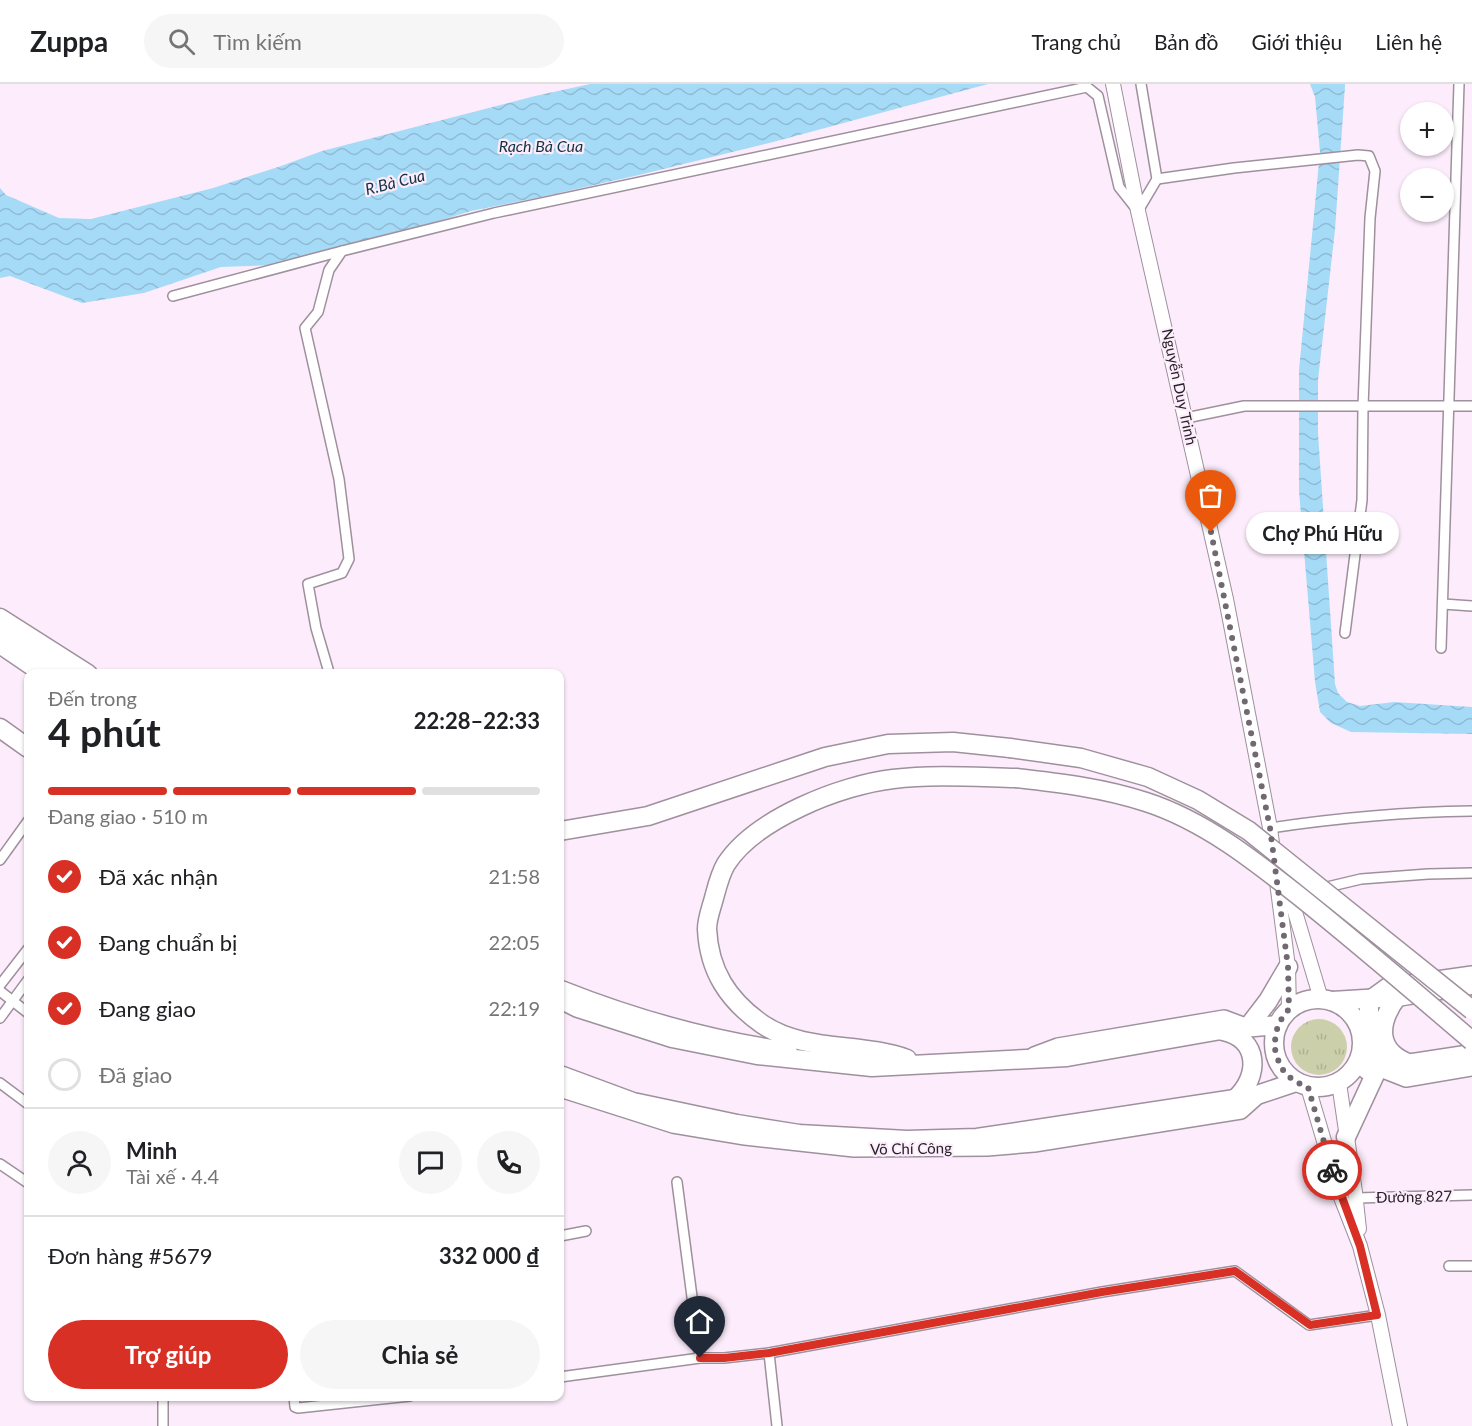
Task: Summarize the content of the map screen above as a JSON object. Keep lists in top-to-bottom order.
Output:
{
  "streets": {
    "highway": ["Võ Chí Công"],
    "main road": ["Nguyễn Duy Trinh"],
    "street": ["Đường 827"]
  },
  "crossings": [
    ["Nguyễn Duy Trinh", "Võ Chí Công"]
  ],
  "water": ["Rạch Bà Cua", "R.Bà Cua"],
  "places": ["Chợ Phú Hữu"],
  "page": {
    "header": "Zuppa",
    "search": "Tìm kiếm",
    "nav": [
      "Trang chủ",
      "Bản đồ",
      "Giới thiệu",
      "Liên hệ"
    ],
    "map_buttons": ["+", "−"],
    "bubble": "Chợ Phú Hữu",
    "heading": ["4 phút", "Đến trong", "22:28–22:33"],
    "panel": [
      "Minh",
      "Tài xế · 4.4",
      "Đơn hàng #5679",
      "332 000 ₫"
    ],
    "bar": "Đang giao · 510 m",
    "list": [
      ["Đã xác nhận", "21:58"],
      ["Đang chuẩn bị", "22:05"],
      ["Đang giao", "22:19"],
      "Đã giao"
    ],
    "buttons": ["Trợ giúp", "Chia sẻ"]
  }
}
